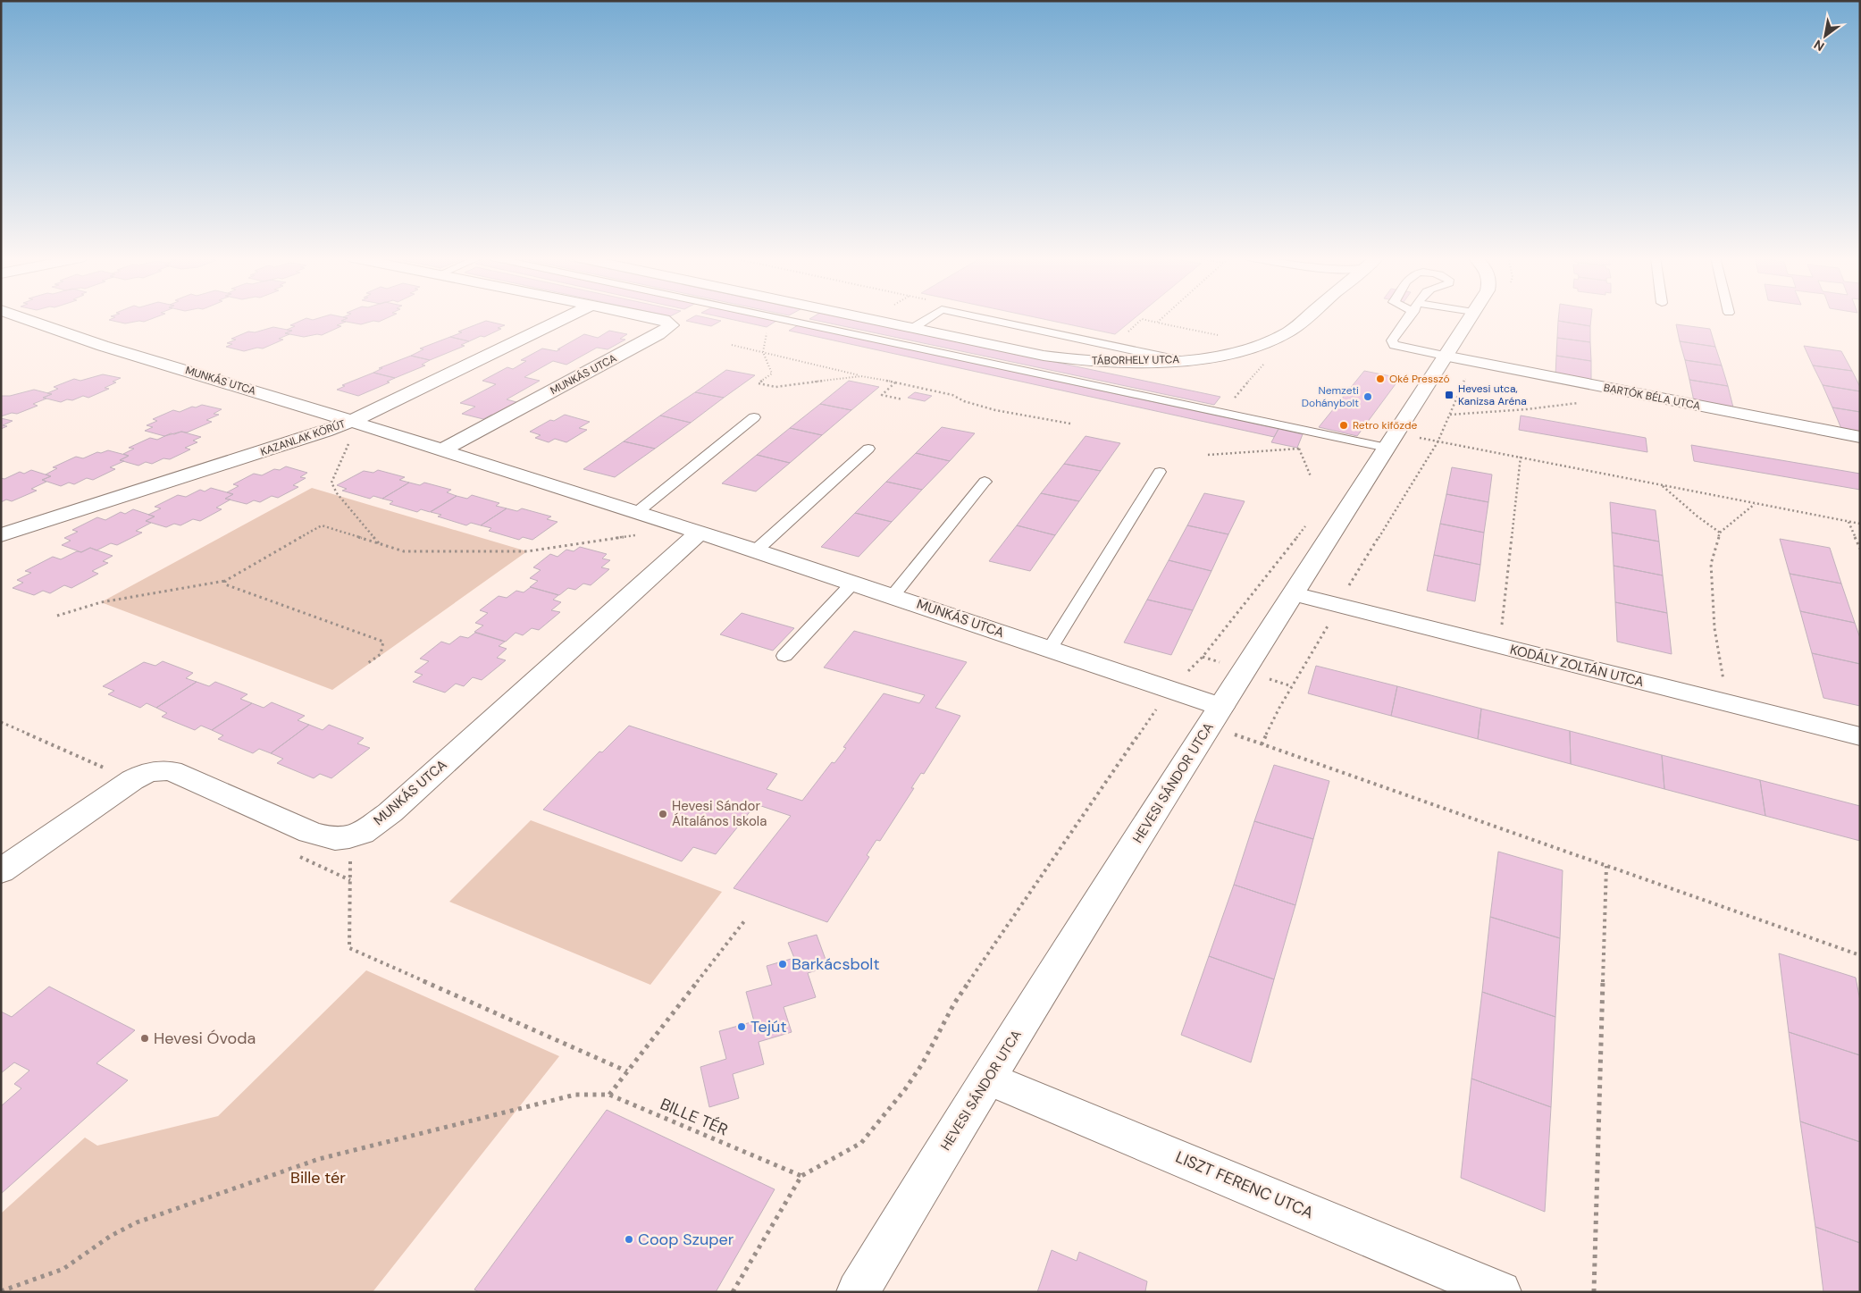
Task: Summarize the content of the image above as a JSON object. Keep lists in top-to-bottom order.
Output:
{
  "streets": {
    "street": [
      "TÁBORHELY UTCA",
      "MUNKÁS UTCA",
      "BARTÓK BÉLA UTCA",
      "KAZANLAK KÖRÚT",
      "KODÁLY ZOLTÁN UTCA",
      "HEVESI SÁNDOR UTCA",
      "LISZT FERENC UTCA"
    ],
    "path": ["BILLE TÉR"]
  },
  "crossings": [
    ["MUNKÁS UTCA", "KAZANLAK KÖRÚT"],
    ["MUNKÁS UTCA", "HEVESI SÁNDOR UTCA"],
    ["BARTÓK BÉLA UTCA", "HEVESI SÁNDOR UTCA"],
    ["KODÁLY ZOLTÁN UTCA", "HEVESI SÁNDOR UTCA"],
    ["HEVESI SÁNDOR UTCA", "LISZT FERENC UTCA"]
  ],
  "parks": ["Bille tér"],
  "places": {
    "other": [
      "Oké Presszó",
      "Nemzeti Dohánybolt",
      "Retro kifőzde",
      "Hevesi Sándor Általános Iskola",
      "Barkácsbolt",
      "Tejút",
      "Hevesi Óvoda",
      "Coop Szuper"
    ],
    "transit": ["Hevesi utca, Kanizsa Aréna"]
  },
  "north": "bottom left"
}
